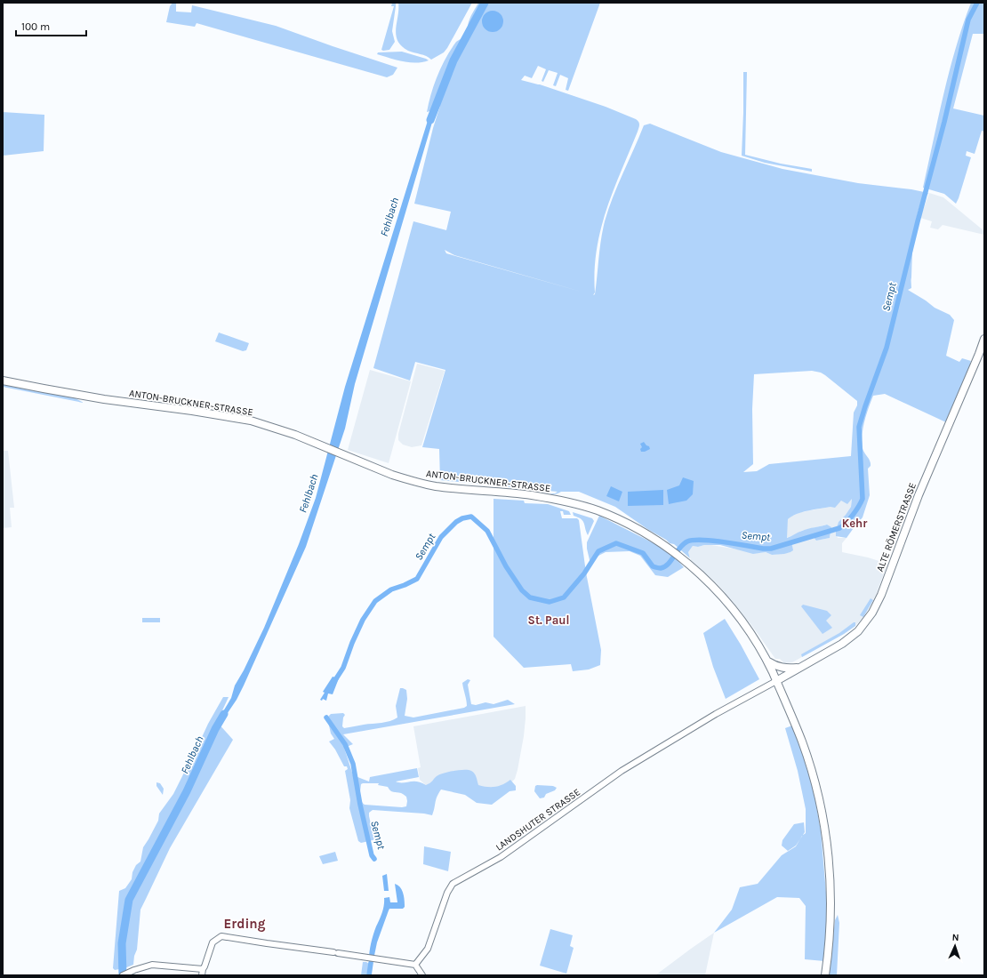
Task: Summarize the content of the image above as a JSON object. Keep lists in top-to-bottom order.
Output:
{
  "streets": {
    "main road": ["ANTON-BRUCKNER-STRASSE", "ALTE RÖMERSTRASSE"],
    "street": ["LANDSHUTER STRASSE"]
  },
  "crossings": [
    ["ANTON-BRUCKNER-STRASSE", "ALTE RÖMERSTRASSE"],
    ["ANTON-BRUCKNER-STRASSE", "LANDSHUTER STRASSE"],
    ["ALTE RÖMERSTRASSE", "LANDSHUTER STRASSE"]
  ],
  "districts": ["Kehr", "St. Paul", "Erding"],
  "water": ["Fehlbach", "Sempt"],
  "scale_bar": "100 m",
  "north": "top"
}
